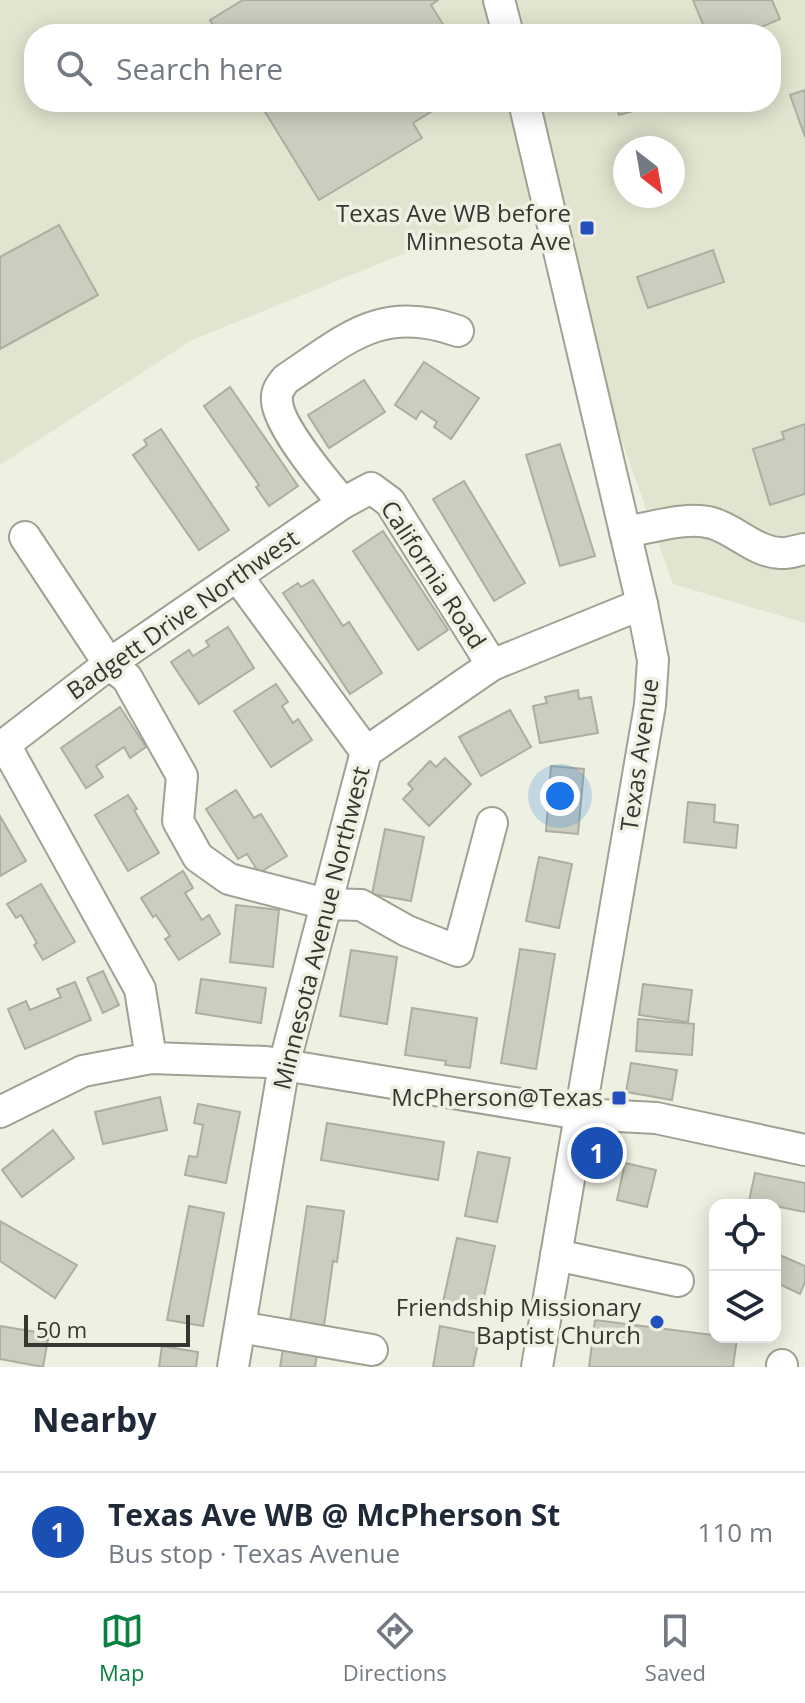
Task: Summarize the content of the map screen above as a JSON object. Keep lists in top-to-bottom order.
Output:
{
  "streets": {
    "street": [
      "California Road",
      "Badgett Drive Northwest",
      "Texas Avenue",
      "Minnesota Avenue Northwest"
    ]
  },
  "crossings": [
    ["California Road", "Badgett Drive Northwest"],
    ["California Road", "Minnesota Avenue Northwest"],
    ["Texas Avenue", "Minnesota Avenue Northwest"]
  ],
  "places": {
    "transit": ["Texas Ave WB before Minnesota Ave", "McPherson@Texas"],
    "other": ["Friendship Missionary Baptist Church"]
  },
  "scale_bar": "50 m",
  "north": "bottom right",
  "page": {
    "search": "Search here",
    "pins": "1",
    "scale": "50 m",
    "heading": "Nearby",
    "list": [
      {
        "mark": "1",
        "name": "Texas Ave WB @ McPherson St",
        "note": "Bus stop · Texas Avenue",
        "value": "110 m"
      }
    ],
    "nav": ["Map", "Directions", "Saved"]
  }
}
